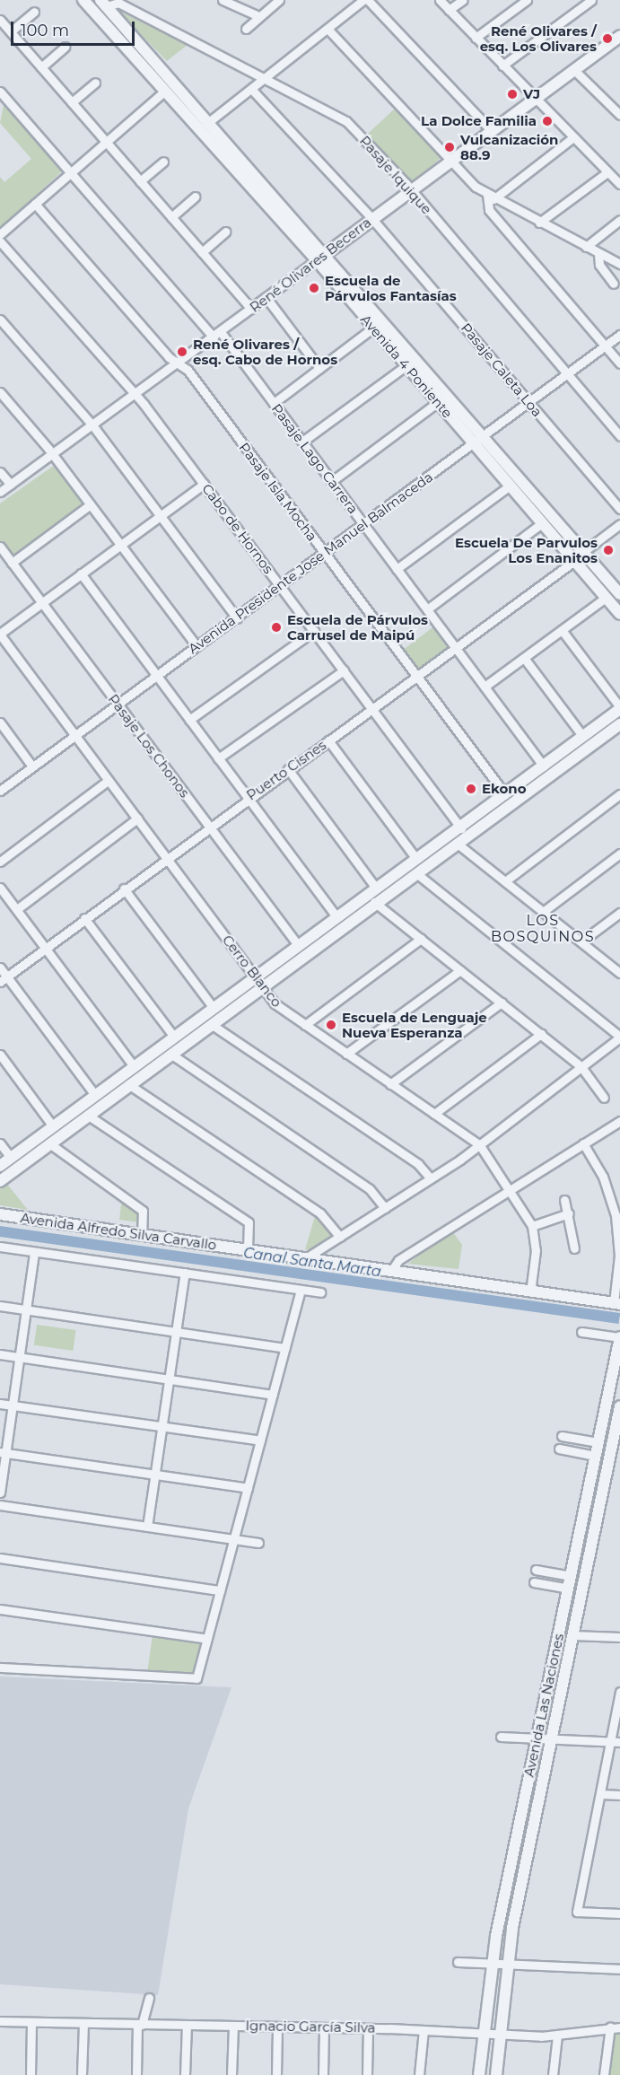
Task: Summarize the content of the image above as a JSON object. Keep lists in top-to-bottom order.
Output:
{
  "streets": {
    "street": [
      "Pasaje Iquique",
      "René Olivares Becerra",
      "Avenida 4 Poniente",
      "Pasaje Caleta Loa",
      "Pasaje Lago Carrera",
      "Pasaje Isla Mocha",
      "Cabo de Hornos",
      "Avenida Presidente Jose Manuel Balmaceda",
      "Pasaje Los Chonos",
      "Puerto Cisnes",
      "Cerro Blanco",
      "Avenida Alfredo Silva Carvallo",
      "Avenida Las Naciones",
      "Ignacio García Silva"
    ]
  },
  "crossings": [
    ["Pasaje Iquique", "René Olivares Becerra"],
    ["Pasaje Iquique", "Avenida 4 Poniente"],
    ["Pasaje Iquique", "Avenida Presidente Jose Manuel Balmaceda"],
    ["René Olivares Becerra", "Avenida 4 Poniente"],
    ["René Olivares Becerra", "Pasaje Caleta Loa"],
    ["René Olivares Becerra", "Pasaje Lago Carrera"],
    ["René Olivares Becerra", "Pasaje Isla Mocha"],
    ["René Olivares Becerra", "Cabo de Hornos"],
    ["Avenida 4 Poniente", "Avenida Presidente Jose Manuel Balmaceda"],
    ["Avenida 4 Poniente", "Puerto Cisnes"],
    ["Pasaje Caleta Loa", "Avenida Presidente Jose Manuel Balmaceda"],
    ["Pasaje Lago Carrera", "Avenida Presidente Jose Manuel Balmaceda"],
    ["Pasaje Lago Carrera", "Puerto Cisnes"],
    ["Pasaje Isla Mocha", "Avenida Presidente Jose Manuel Balmaceda"],
    ["Pasaje Isla Mocha", "Puerto Cisnes"],
    ["Cabo de Hornos", "Avenida Presidente Jose Manuel Balmaceda"],
    ["Cabo de Hornos", "Puerto Cisnes"],
    ["Avenida Presidente Jose Manuel Balmaceda", "Pasaje Los Chonos"],
    ["Avenida Presidente Jose Manuel Balmaceda", "Cerro Blanco"],
    ["Pasaje Los Chonos", "Puerto Cisnes"],
    ["Puerto Cisnes", "Cerro Blanco"],
    ["Cerro Blanco", "Avenida Alfredo Silva Carvallo"],
    ["Avenida Las Naciones", "Ignacio García Silva"]
  ],
  "districts": ["LOS BOSQUINOS"],
  "water": ["Canal Santa Marta"],
  "places": [
    "René Olivares / esq. Los Olivares",
    "VJ",
    "La Dolce Familia",
    "Vulcanización 88.9",
    "Escuela de Párvulos Fantasías",
    "René Olivares / esq. Cabo de Hornos",
    "Escuela De Parvulos Los Enanitos",
    "Escuela de Párvulos Carrusel de Maipú",
    "Ekono",
    "Escuela de Lenguaje Nueva Esperanza"
  ],
  "scale_bar": "100 m"
}
